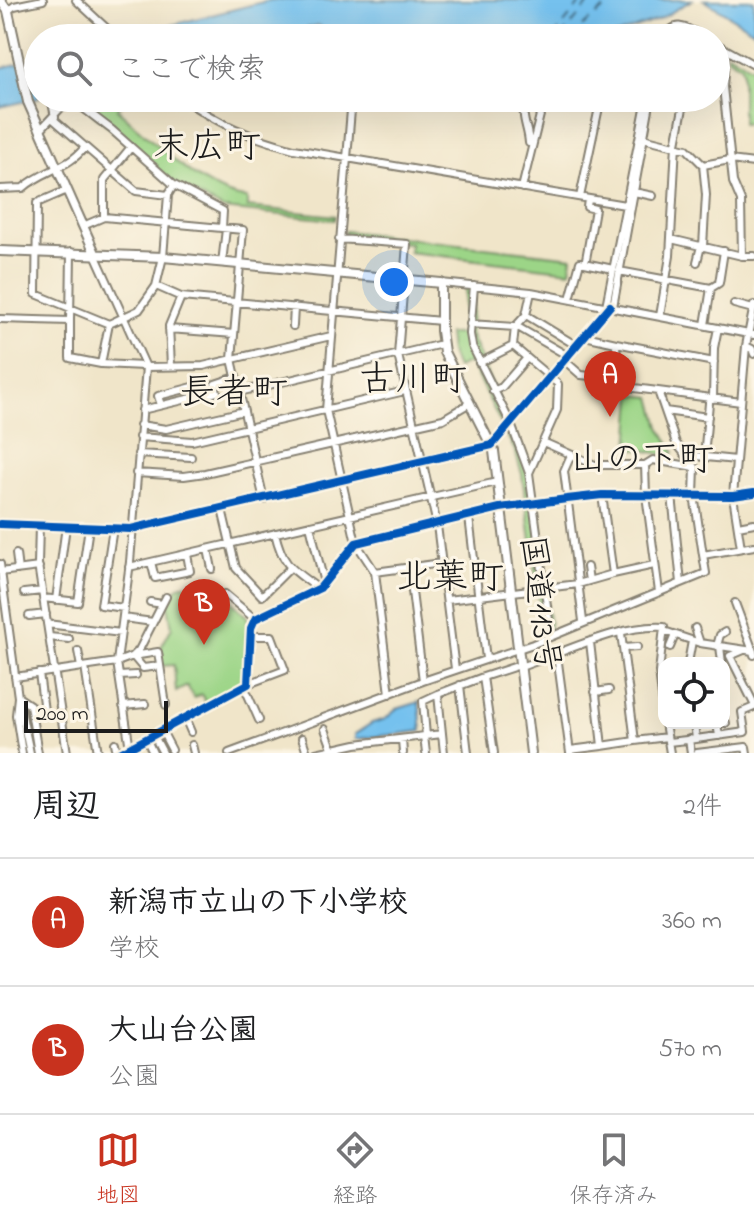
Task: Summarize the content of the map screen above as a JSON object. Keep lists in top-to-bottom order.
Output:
{
  "streets": {
    "highway": ["国道113号"]
  },
  "districts": [
    "末広町",
    "古川町",
    "長者町",
    "山の下町",
    "北葉町"
  ],
  "scale_bar": "200 m",
  "page": {
    "search": "ここで検索",
    "pins": ["A", "B"],
    "scale": "200 m",
    "heading": ["周辺", "2件"],
    "list": [
      {
        "mark": "A",
        "name": "新潟市立山の下小学校",
        "note": "学校",
        "value": "360 m"
      },
      {
        "mark": "B",
        "name": "大山台公園",
        "note": "公園",
        "value": "570 m"
      }
    ],
    "nav": ["地図", "経路", "保存済み"]
  }
}
